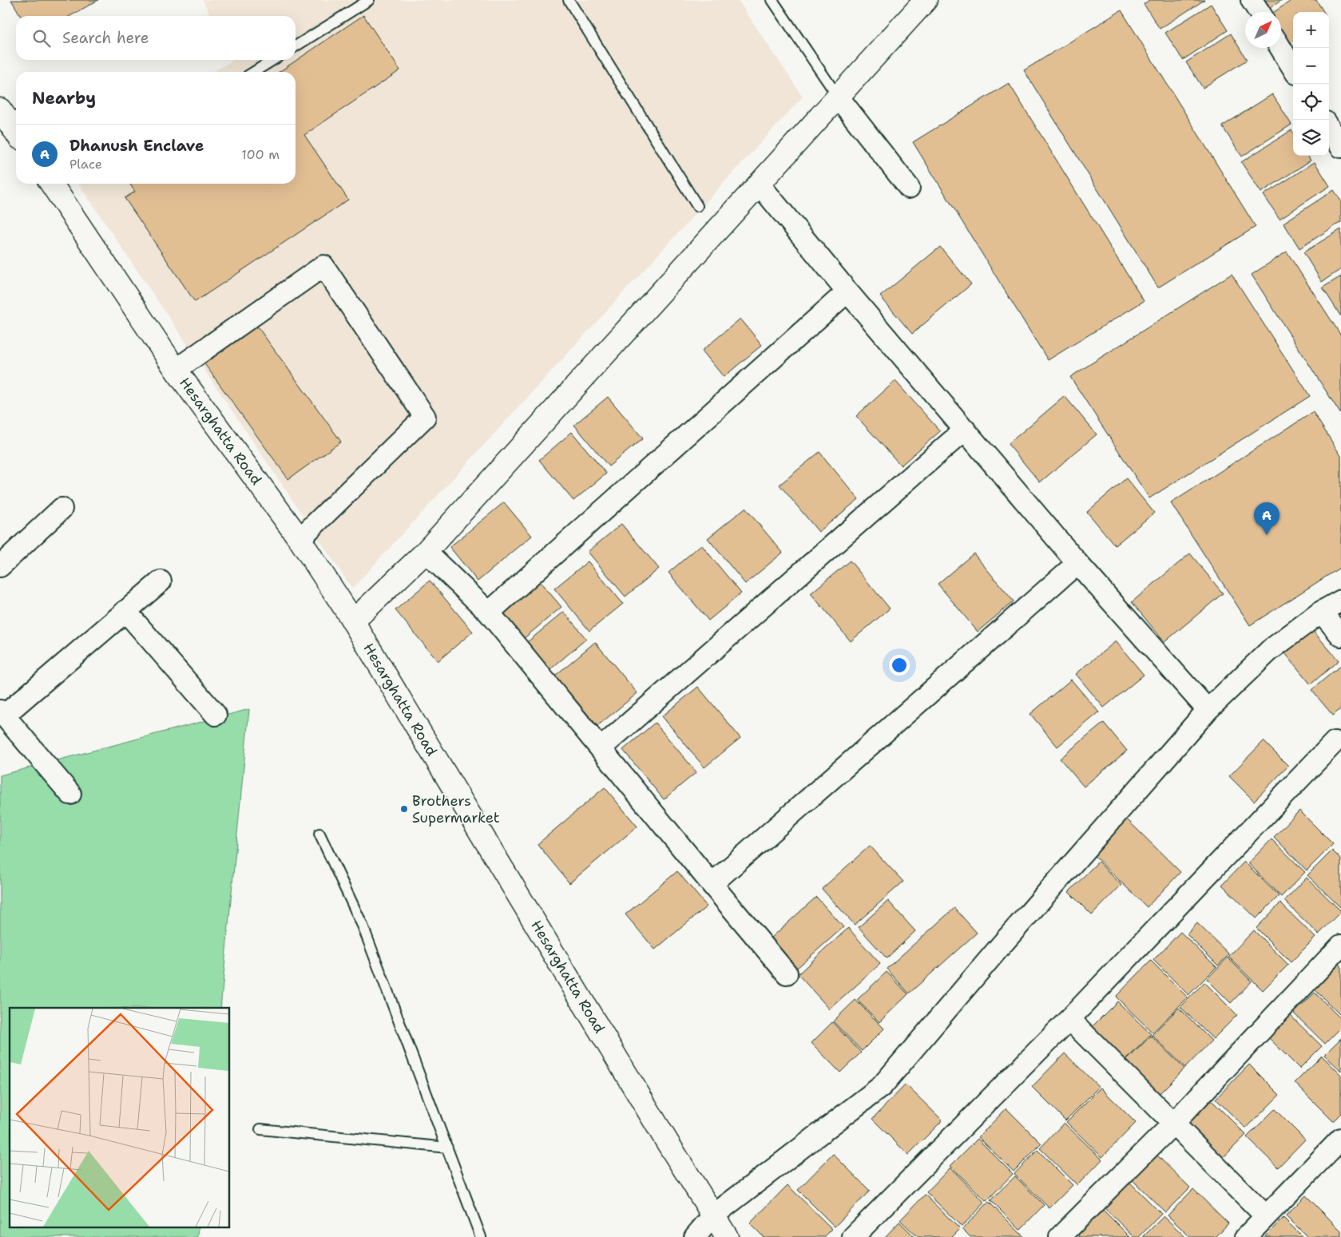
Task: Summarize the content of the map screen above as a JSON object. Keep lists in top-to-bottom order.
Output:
{
  "streets": {
    "main road": ["Hesarghatta Road"]
  },
  "places": ["Brothers Supermarket"],
  "north": "top right",
  "page": {
    "map_buttons": ["+", "−"],
    "search": "Search here",
    "heading": "Nearby",
    "list": [
      {
        "mark": "A",
        "name": "Dhanush Enclave",
        "note": "Place",
        "value": "100 m"
      }
    ],
    "pins": "A"
  }
}
